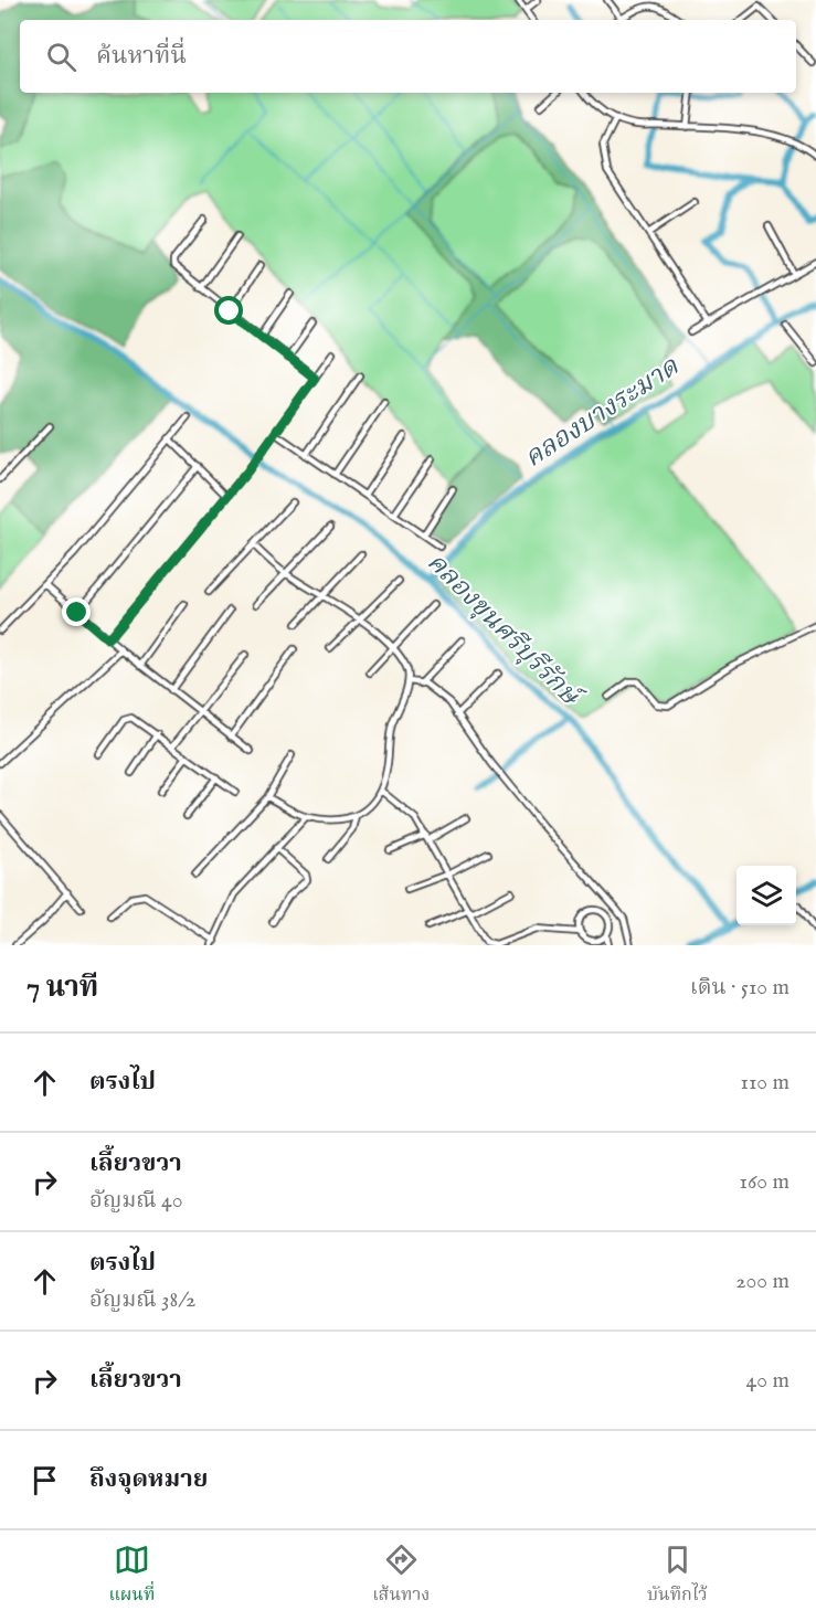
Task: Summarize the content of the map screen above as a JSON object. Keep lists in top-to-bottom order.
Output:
{
  "water": ["คลองบางระมาด", "คลองขุนศรีบุรีรักษ์"],
  "page": {
    "search": "ค้นหาที่นี่",
    "heading": ["7 นาที", "เดิน · 510 m"],
    "list": [
      ["ตรงไป", "110 m"],
      ["เลี้ยวขวา", "อัญมณี 40", "160 m"],
      ["ตรงไป", "อัญมณี 38/2", "200 m"],
      ["เลี้ยวขวา", "40 m"],
      "ถึงจุดหมาย"
    ],
    "nav": ["แผนที่", "เส้นทาง", "บันทึกไว้"]
  }
}
